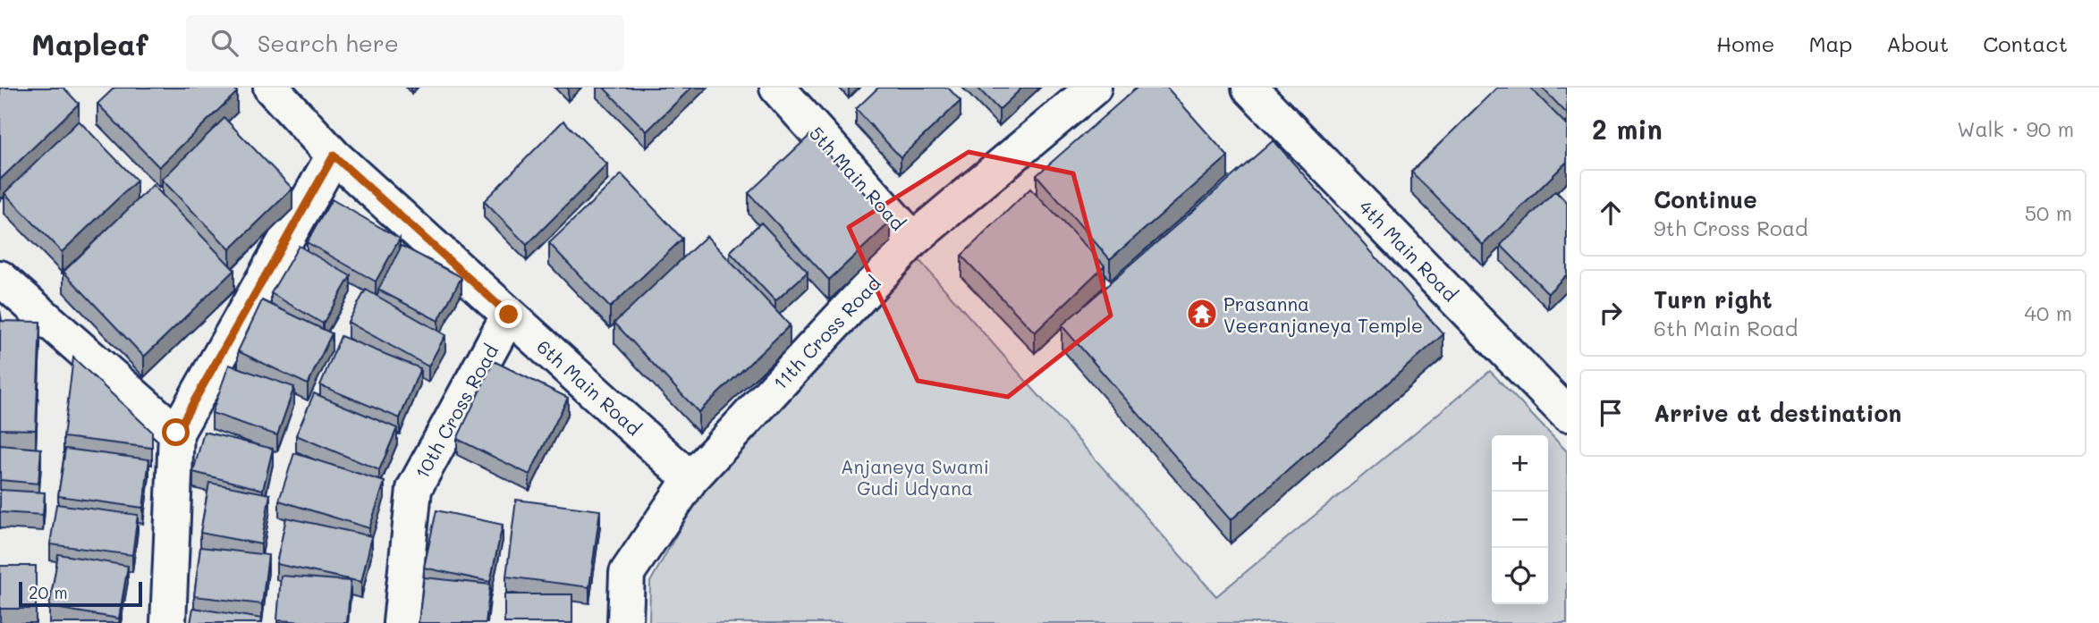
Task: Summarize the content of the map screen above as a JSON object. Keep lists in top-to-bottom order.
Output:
{
  "streets": {
    "street": [
      "5th Main Road",
      "4th Main Road",
      "11th Cross Road",
      "6th Main Road",
      "10th Cross Road"
    ]
  },
  "crossings": [
    ["5th Main Road", "11th Cross Road"],
    ["11th Cross Road", "6th Main Road"],
    ["6th Main Road", "10th Cross Road"]
  ],
  "parks": ["Anjaneya Swami Gudi Udyana"],
  "places": {
    "temple": ["Prasanna Veeranjaneya Temple"]
  },
  "scale_bar": "20 m",
  "page": {
    "header": "Mapleaf",
    "search": "Search here",
    "nav": [
      "Home",
      "Map",
      "About",
      "Contact"
    ],
    "heading": ["2 min", "Walk · 90 m"],
    "list": [
      ["Continue", "9th Cross Road", "50 m"],
      ["Turn right", "6th Main Road", "40 m"],
      "Arrive at destination"
    ],
    "map_buttons": ["+", "−"],
    "scale": "20 m"
  }
}
